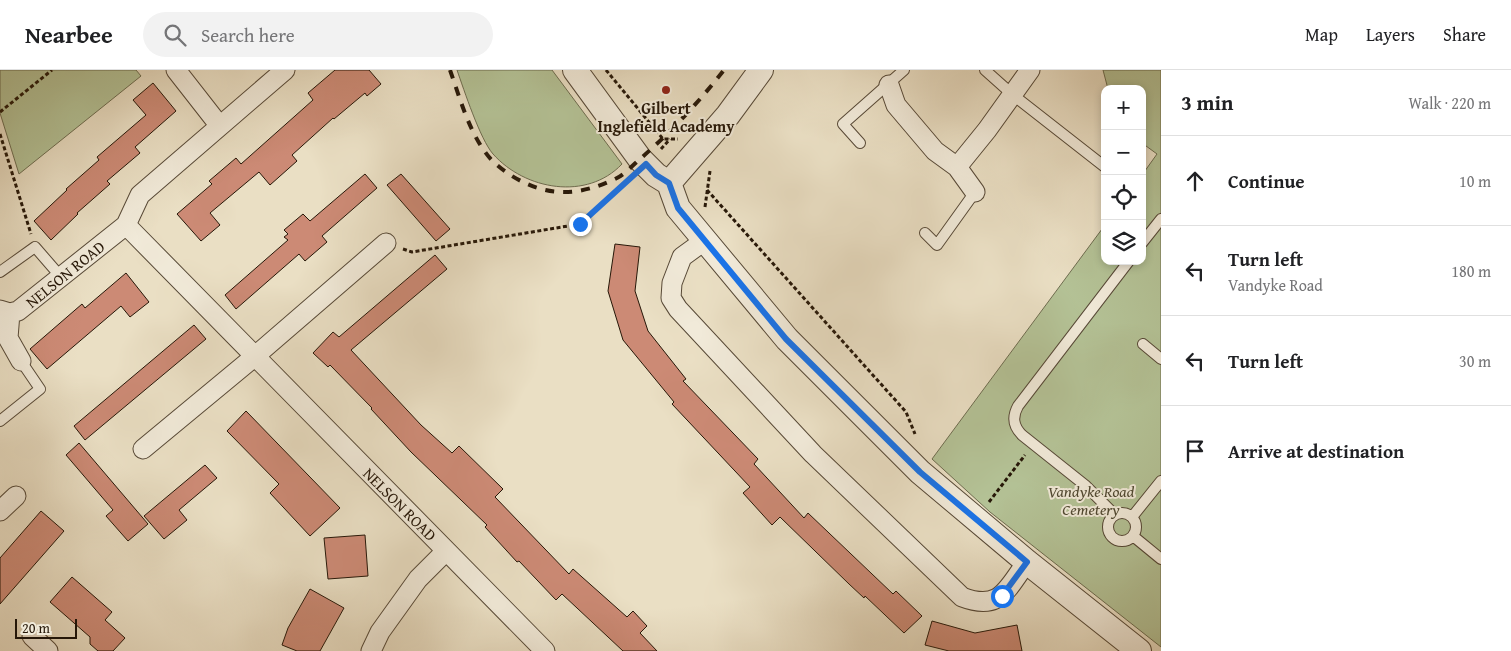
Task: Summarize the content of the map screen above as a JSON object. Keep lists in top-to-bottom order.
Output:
{
  "streets": {
    "street": ["NELSON ROAD"]
  },
  "parks": ["Vandyke Road Cemetery"],
  "places": ["Gilbert Inglefield Academy"],
  "scale_bar": "20 m",
  "page": {
    "header": "Nearbee",
    "search": "Search here",
    "nav": ["Map", "Layers", "Share"],
    "heading": ["3 min", "Walk · 220 m"],
    "map_buttons": ["+", "−"],
    "list": [
      ["Continue", "10 m"],
      ["Turn left", "Vandyke Road", "180 m"],
      ["Turn left", "30 m"],
      "Arrive at destination"
    ],
    "scale": "20 m"
  }
}
